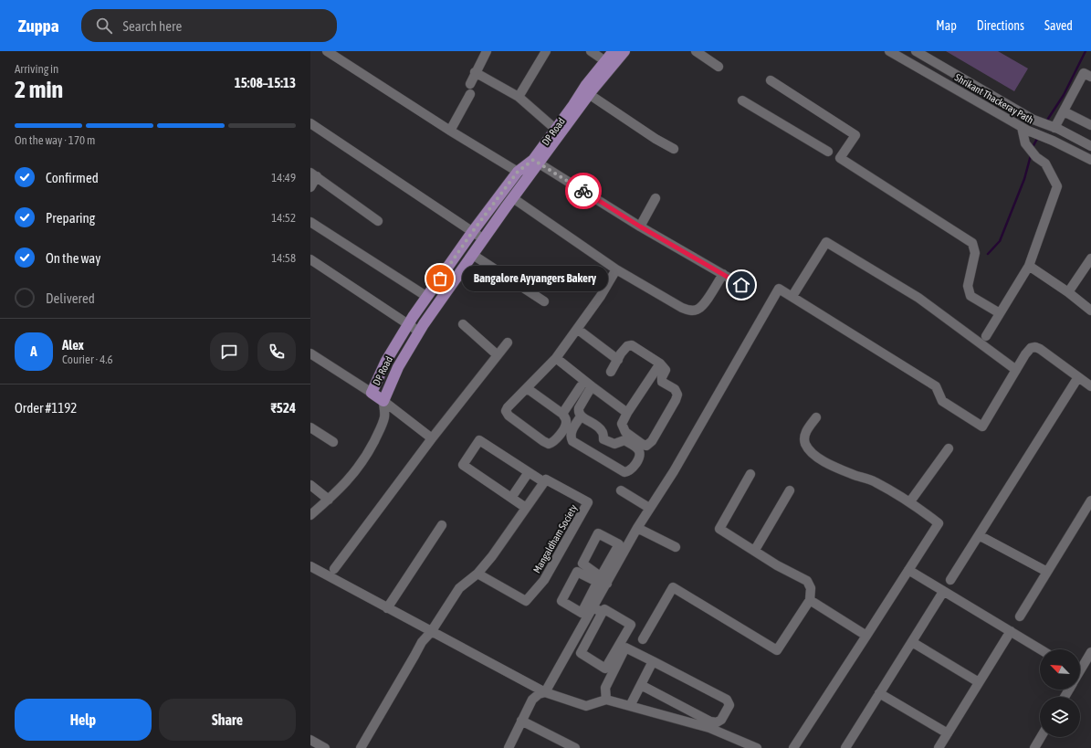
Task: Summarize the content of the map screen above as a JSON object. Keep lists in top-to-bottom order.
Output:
{
  "streets": {
    "main road": ["DP Road"],
    "street": ["Shrikant Thackeray Path", "Mangaldham Society"]
  },
  "places": ["Bangalore Ayyangers Bakery"],
  "north": "top left",
  "page": {
    "header": "Zuppa",
    "search": "Search here",
    "nav": ["Map", "Directions", "Saved"],
    "heading": ["2 min", "Arriving in", "15:08–15:13"],
    "panel": [
      "Alex",
      "Courier · 4.6",
      "Order #1192",
      "₹524"
    ],
    "bar": "On the way · 170 m",
    "list": [
      ["Confirmed", "14:49"],
      ["Preparing", "14:52"],
      ["On the way", "14:58"],
      "Delivered"
    ],
    "bubble": "Bangalore Ayyangers Bakery",
    "round": "A",
    "buttons": ["Help", "Share"]
  }
}
